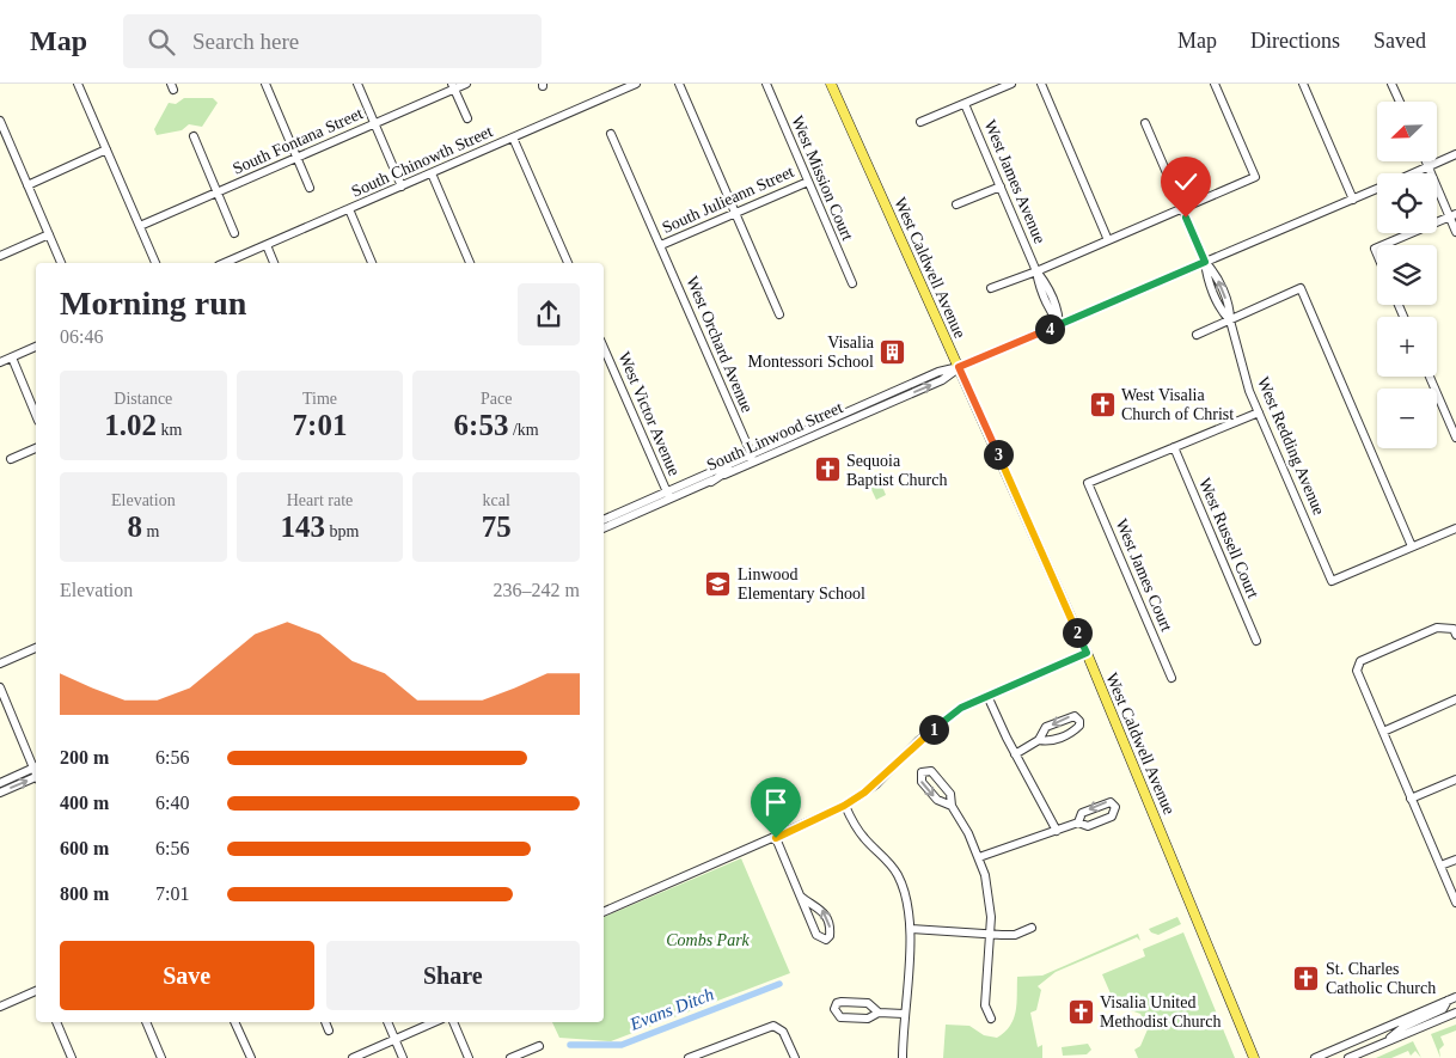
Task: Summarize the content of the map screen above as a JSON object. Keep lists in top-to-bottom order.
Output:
{
  "streets": {
    "main road": ["West Caldwell Avenue"],
    "street": [
      "South Fontana Street",
      "South Chinowth Street",
      "West Mission Court",
      "West James Avenue",
      "South Julieann Street",
      "West Orchard Avenue",
      "West Victor Avenue",
      "South Linwood Street",
      "West Redding Avenue",
      "West Russell Court",
      "West James Court"
    ]
  },
  "crossings": [
    ["West Mission Court", "South Julieann Street"],
    ["West James Avenue", "South Linwood Street"],
    ["South Julieann Street", "West Orchard Avenue"],
    ["West Caldwell Avenue", "South Linwood Street"],
    ["West Orchard Avenue", "South Linwood Street"],
    ["West Victor Avenue", "South Linwood Street"],
    ["South Linwood Street", "West Redding Avenue"],
    ["West Russell Court", "West James Court"]
  ],
  "water": ["Evans Ditch"],
  "parks": ["Combs Park"],
  "places": {
    "building": ["Visalia Montessori School"],
    "church": [
      "West Visalia Church of Christ",
      "Sequoia Baptist Church",
      "St. Charles Catholic Church",
      "Visalia United Methodist Church"
    ],
    "school or university": ["Linwood Elementary School"]
  },
  "north": "bottom left",
  "page": {
    "header": "Map",
    "search": "Search here",
    "nav": ["Map", "Directions", "Saved"],
    "map_buttons": ["+", "−"],
    "heading": ["Morning run", "06:46"],
    "pins": [
      "4",
      "3",
      "2",
      "1"
    ],
    "stats": [
      ["Distance", "1.02 km"],
      ["Time", "7:01"],
      ["Pace", "6:53 /km"],
      ["Elevation", "8 m"],
      ["Heart rate", "143 bpm"],
      ["kcal", "75"]
    ],
    "chart": ["Elevation", "236–242 m"],
    "list": [
      {
        "name": "200 m",
        "note": "6:56"
      },
      {
        "name": "400 m",
        "note": "6:40"
      },
      {
        "name": "600 m",
        "note": "6:56"
      },
      {
        "name": "800 m",
        "note": "7:01"
      }
    ],
    "buttons": ["Save", "Share"]
  }
}
